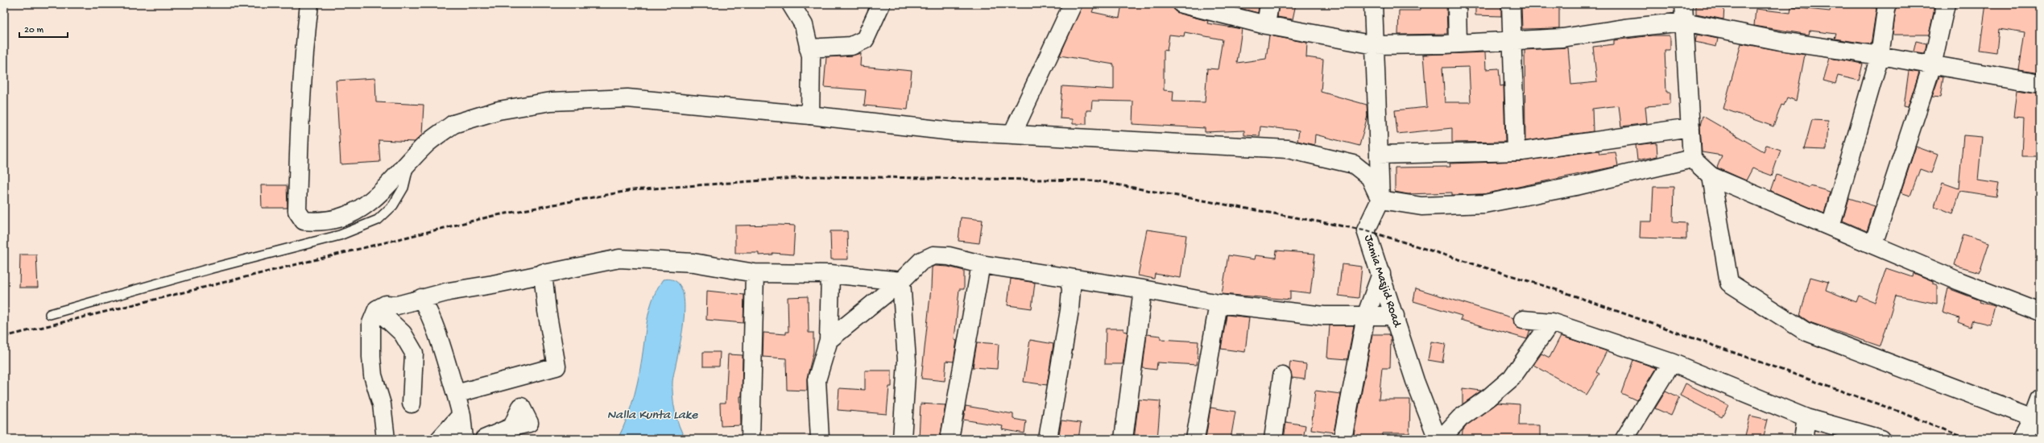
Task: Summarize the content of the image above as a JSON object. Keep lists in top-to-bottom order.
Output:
{
  "streets": {
    "street": ["Jamia Masjid Road"]
  },
  "water": ["Nalla Kunta Lake"],
  "scale_bar": "20 m"
}
